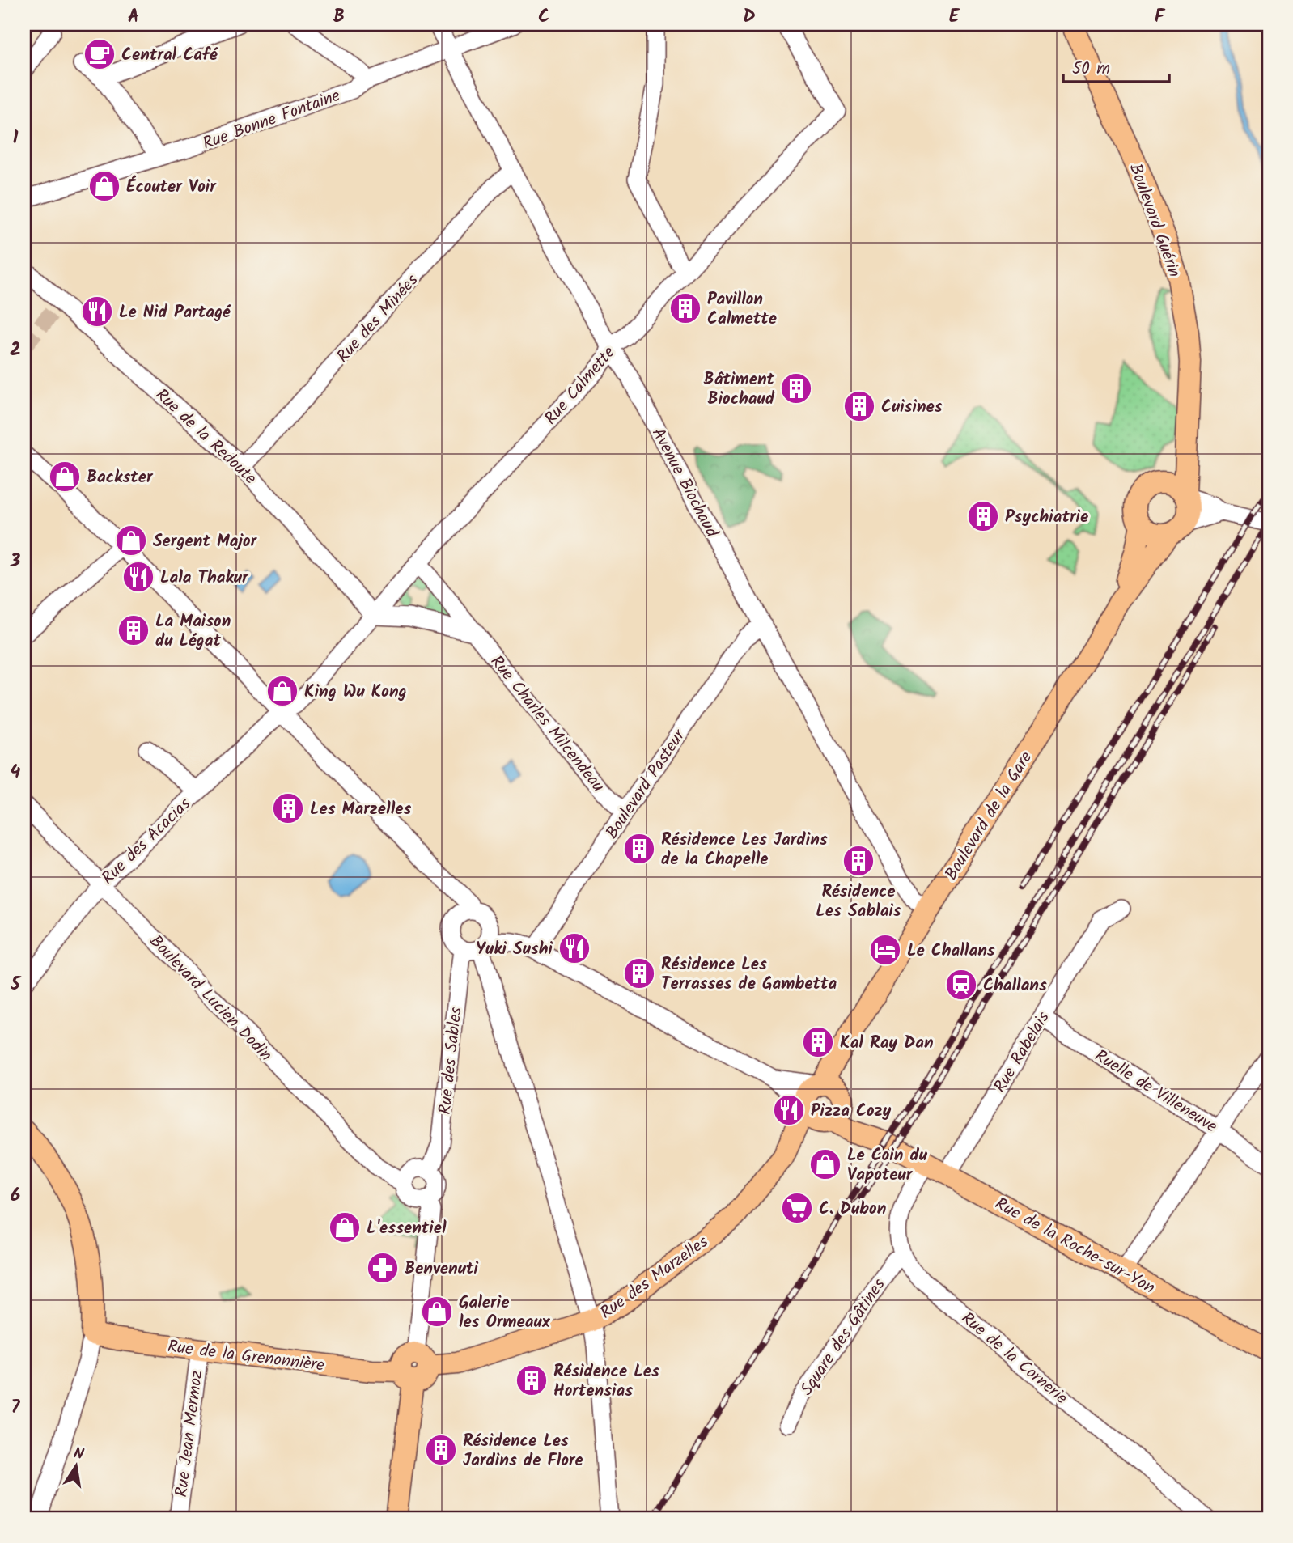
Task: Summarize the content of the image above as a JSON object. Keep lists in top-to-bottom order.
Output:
{
  "streets": {
    "main road": [
      "Boulevard Guérin",
      "Boulevard de la Gare",
      "Rue de la Roche-sur-Yon",
      "Rue des Marzelles",
      "Rue de la Grenonnière"
    ],
    "street": [
      "Rue Bonne Fontaine",
      "Rue des Minées",
      "Rue Calmette",
      "Rue de la Redoute",
      "Avenue Biochaud",
      "Rue Charles Milcendeau",
      "Boulevard Pasteur",
      "Rue des Acacias",
      "Boulevard Lucien Dodin",
      "Rue Rabelais",
      "Rue des Sables",
      "Ruelle de Villeneuve",
      "Square des Gâtines",
      "Rue de la Cornerie",
      "Rue Jean Mermoz"
    ]
  },
  "crossings": [
    ["Rue Bonne Fontaine", "Avenue Biochaud"],
    ["Rue des Minées", "Rue de la Redoute"],
    ["Rue des Minées", "Avenue Biochaud"],
    ["Rue Calmette", "Rue de la Redoute"],
    ["Rue Calmette", "Avenue Biochaud"],
    ["Rue Calmette", "Rue Charles Milcendeau"],
    ["Avenue Biochaud", "Boulevard Pasteur"],
    ["Avenue Biochaud", "Boulevard de la Gare"],
    ["Rue Charles Milcendeau", "Boulevard Pasteur"],
    ["Boulevard de la Gare", "Rue de la Roche-sur-Yon"],
    ["Boulevard de la Gare", "Rue des Marzelles"],
    ["Rue des Acacias", "Boulevard Lucien Dodin"],
    ["Boulevard Lucien Dodin", "Rue des Sables"],
    ["Rue Rabelais", "Ruelle de Villeneuve"],
    ["Rue Rabelais", "Rue de la Roche-sur-Yon"],
    ["Rue de la Roche-sur-Yon", "Rue des Marzelles"],
    ["Rue de la Roche-sur-Yon", "Rue de la Cornerie"],
    ["Square des Gâtines", "Rue de la Cornerie"],
    ["Rue de la Grenonnière", "Rue Jean Mermoz"]
  ],
  "places": {
    "cafe": ["Central Café"],
    "shop": [
      "Écouter Voir",
      "Backster",
      "Sergent Major",
      "King Wu Kong",
      "Le Coin du Vapoteur",
      "L'essentiel",
      "Galerie les Ormeaux"
    ],
    "building": [
      "Pavillon Calmette",
      "Bâtiment Biochaud",
      "Cuisines",
      "Psychiatrie",
      "La Maison du Légat",
      "Les Marzelles",
      "Résidence Les Jardins de la Chapelle",
      "Résidence Les Sablais",
      "Résidence Les Terrasses de Gambetta",
      "Kal Ray Dan",
      "Résidence Les Hortensias",
      "Résidence Les Jardins de Flore"
    ],
    "restaurant": [
      "Le Nid Partagé",
      "Lala Thakur",
      "Yuki Sushi",
      "Pizza Cozy"
    ],
    "hotel": ["Le Challans"],
    "station": ["Challans"],
    "supermarket": ["C. Dubon"],
    "pharmacy": ["Benvenuti"]
  },
  "scale_bar": "50 m",
  "north": "top",
  "grid": {
    "columns": [
      "A",
      "B",
      "C",
      "D",
      "E",
      "F"
    ],
    "rows": [
      "1",
      "2",
      "3",
      "4",
      "5",
      "6",
      "7"
    ]
  }
}
